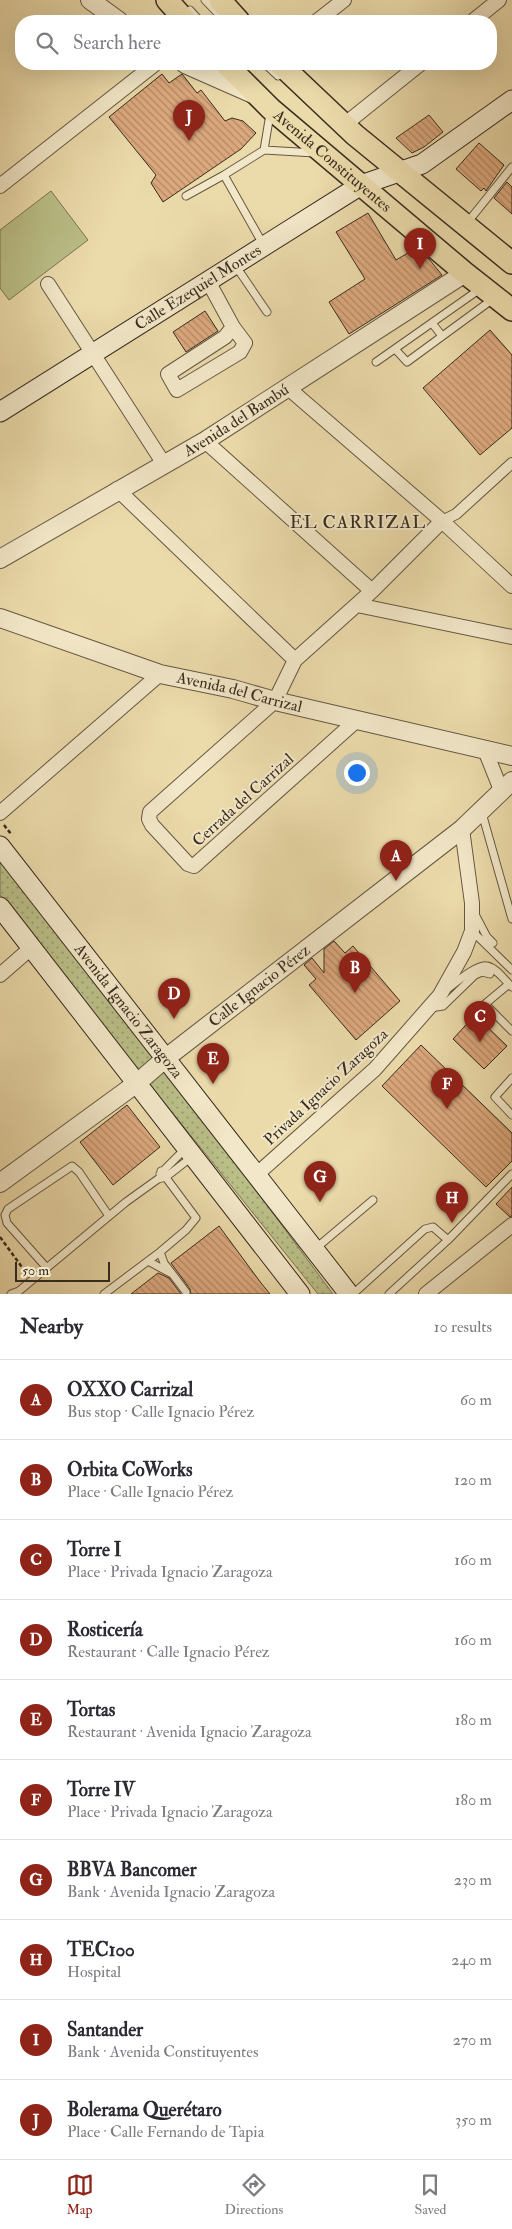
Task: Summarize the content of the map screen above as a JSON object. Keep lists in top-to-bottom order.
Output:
{
  "streets": {
    "main road": ["Avenida Constituyentes", "Calle Ezequiel Montes", "Avenida Ignacio Zaragoza"],
    "street": [
      "Avenida del Bambú",
      "Avenida del Carrizal",
      "Cerrada del Carrizal",
      "Calle Ignacio Pérez",
      "Privada Ignacio Zaragoza"
    ]
  },
  "crossings": [
    ["Avenida Constituyentes", "Calle Ezequiel Montes"],
    ["Avenida Constituyentes", "Avenida del Bambú"],
    ["Avenida del Carrizal", "Cerrada del Carrizal"],
    ["Calle Ignacio Pérez", "Avenida Ignacio Zaragoza"],
    ["Calle Ignacio Pérez", "Privada Ignacio Zaragoza"],
    ["Avenida Ignacio Zaragoza", "Privada Ignacio Zaragoza"]
  ],
  "districts": ["EL CARRIZAL"],
  "scale_bar": "50 m",
  "page": {
    "search": "Search here",
    "pins": [
      "J",
      "I",
      "A",
      "B",
      "D",
      "C",
      "E",
      "F",
      "G",
      "H"
    ],
    "scale": "50 m",
    "heading": ["Nearby", "10 results"],
    "list": [
      {
        "mark": "A",
        "name": "OXXO Carrizal",
        "note": "Bus stop · Calle Ignacio Pérez",
        "value": "60 m"
      },
      {
        "mark": "B",
        "name": "Orbita CoWorks",
        "note": "Place · Calle Ignacio Pérez",
        "value": "120 m"
      },
      {
        "mark": "C",
        "name": "Torre I",
        "note": "Place · Privada Ignacio Zaragoza",
        "value": "160 m"
      },
      {
        "mark": "D",
        "name": "Rosticería",
        "note": "Restaurant · Calle Ignacio Pérez",
        "value": "160 m"
      },
      {
        "mark": "E",
        "name": "Tortas",
        "note": "Restaurant · Avenida Ignacio Zaragoza",
        "value": "180 m"
      },
      {
        "mark": "F",
        "name": "Torre IV",
        "note": "Place · Privada Ignacio Zaragoza",
        "value": "180 m"
      },
      {
        "mark": "G",
        "name": "BBVA Bancomer",
        "note": "Bank · Avenida Ignacio Zaragoza",
        "value": "230 m"
      },
      {
        "mark": "H",
        "name": "TEC100",
        "note": "Hospital",
        "value": "240 m"
      },
      {
        "mark": "I",
        "name": "Santander",
        "note": "Bank · Avenida Constituyentes",
        "value": "270 m"
      },
      {
        "mark": "J",
        "name": "Bolerama Querétaro",
        "note": "Place · Calle Fernando de Tapia",
        "value": "350 m"
      }
    ],
    "nav": ["Map", "Directions", "Saved"]
  }
}
